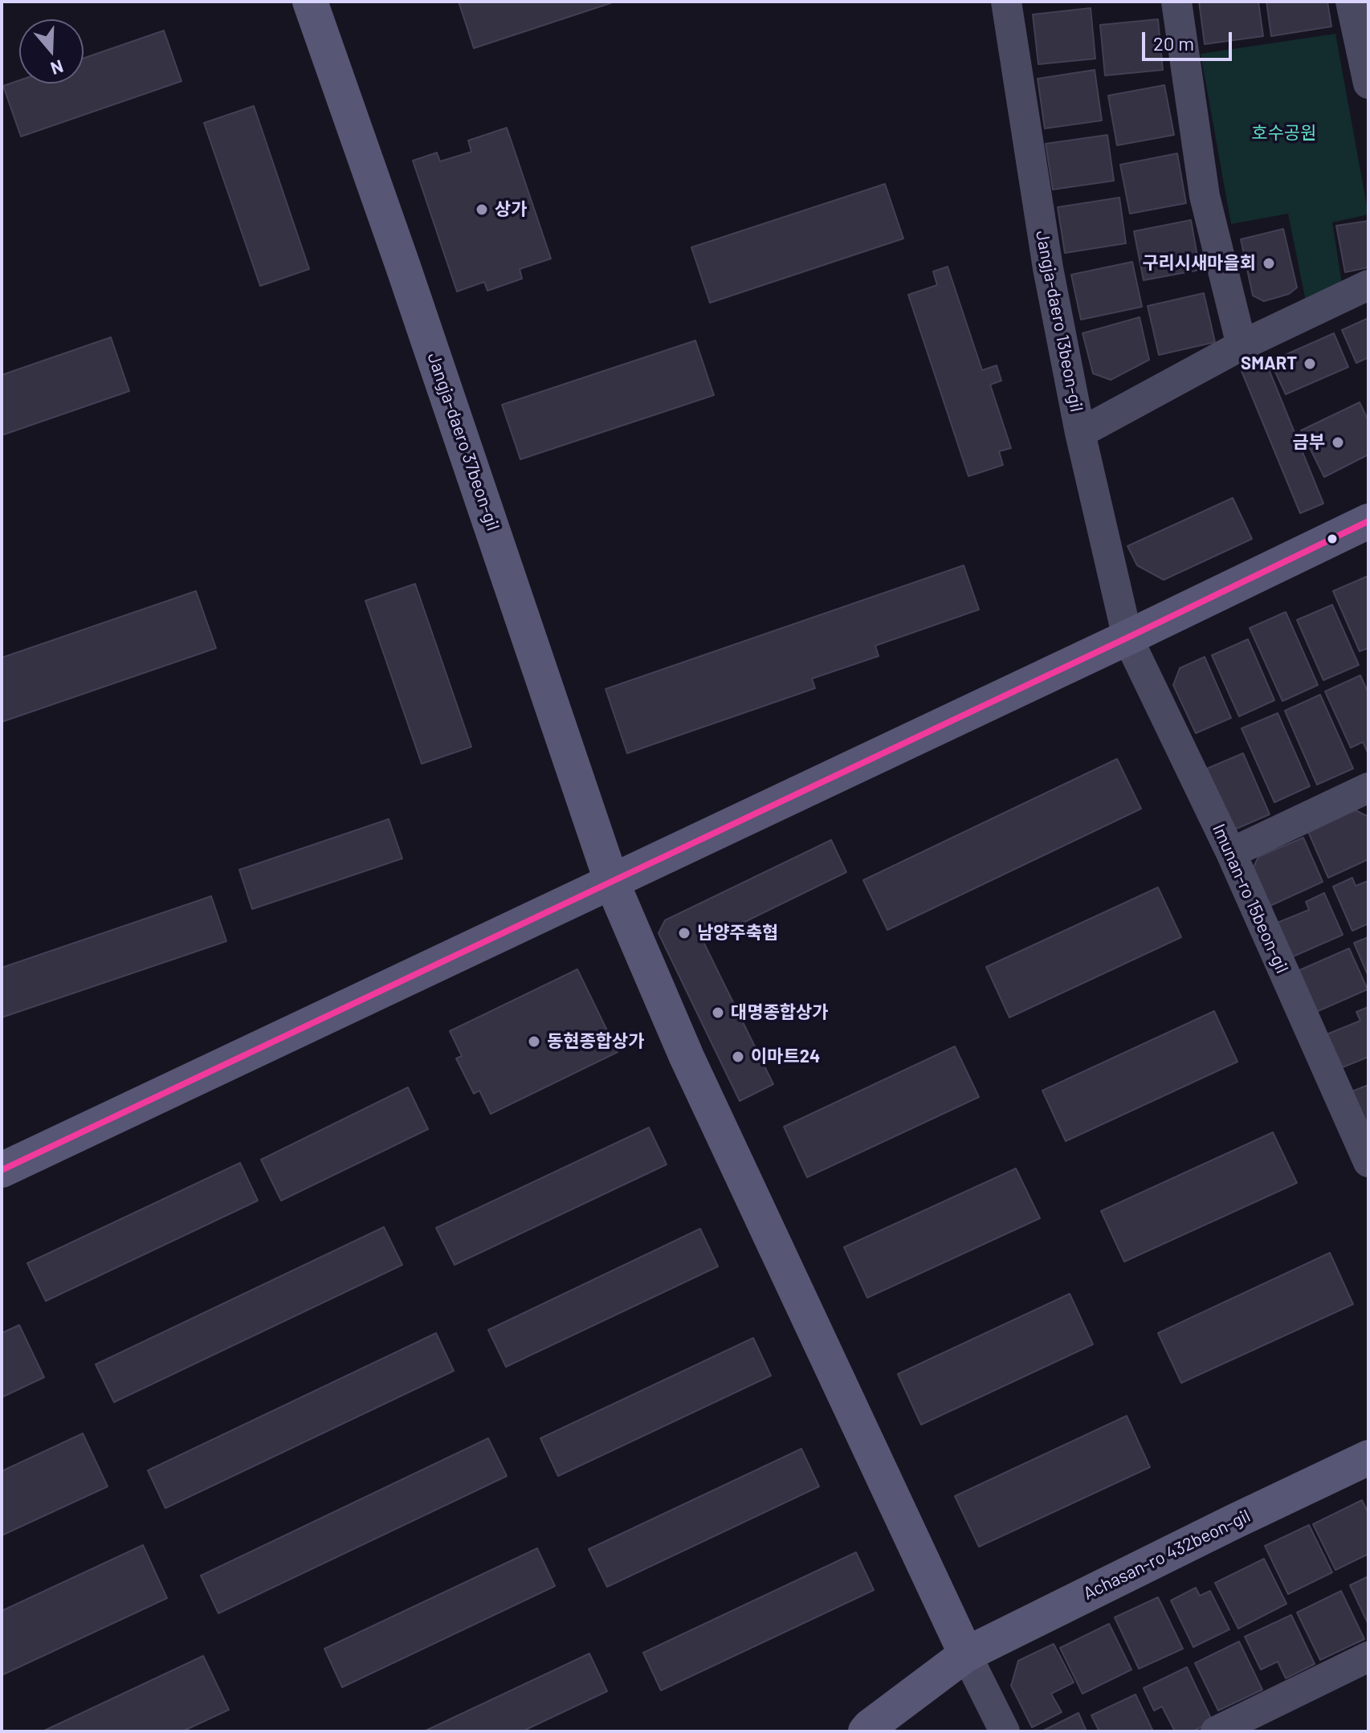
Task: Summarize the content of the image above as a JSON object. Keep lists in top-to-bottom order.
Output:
{
  "streets": {
    "street": [
      "Jangja-daero 13beon-gil",
      "Jangja-daero 37beon-gil",
      "Imunan-ro 15beon-gil",
      "Achasan-ro 432beon-gil"
    ]
  },
  "crossings": [
    ["Jangja-daero 13beon-gil", "Imunan-ro 15beon-gil"],
    ["Jangja-daero 37beon-gil", "Achasan-ro 432beon-gil"]
  ],
  "parks": ["호수공원"],
  "places": [
    "상가",
    "구리시새마을회",
    "SMART",
    "금부",
    "남양주축협",
    "대명종합상가",
    "동현종합상가",
    "이마트24"
  ],
  "scale_bar": "20 m",
  "north": "bottom"
}
